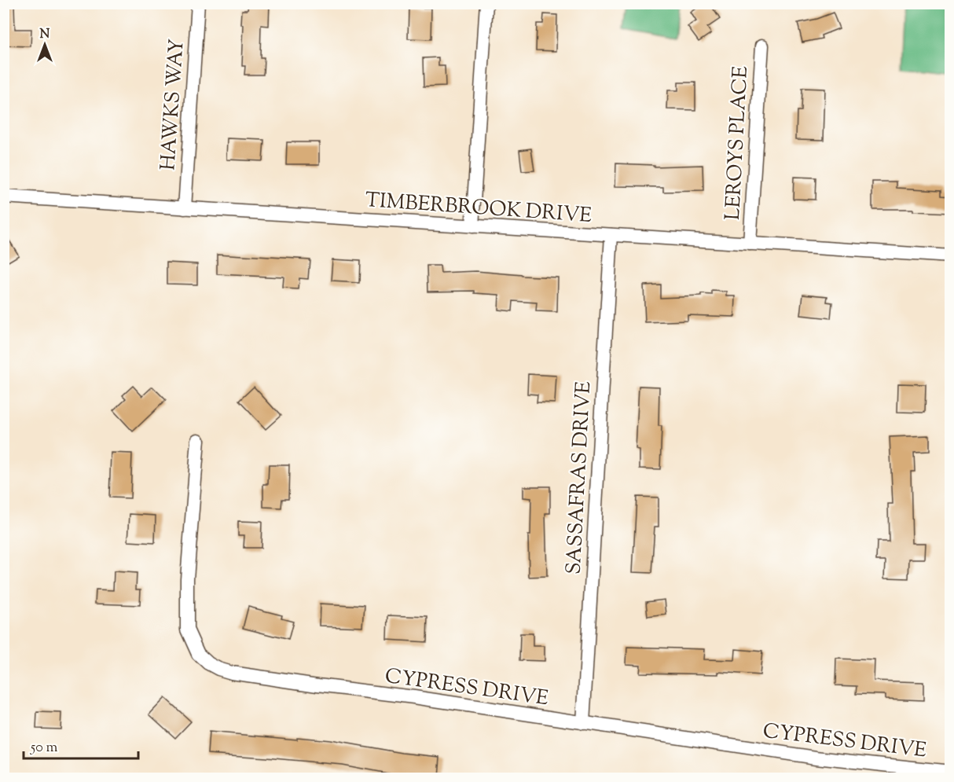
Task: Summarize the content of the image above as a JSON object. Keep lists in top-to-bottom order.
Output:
{
  "streets": {
    "street": [
      "HAWKS WAY",
      "LEROYS PLACE",
      "TIMBERBROOK DRIVE",
      "SASSAFRAS DRIVE",
      "CYPRESS DRIVE"
    ]
  },
  "crossings": [
    ["HAWKS WAY", "TIMBERBROOK DRIVE"],
    ["LEROYS PLACE", "TIMBERBROOK DRIVE"],
    ["TIMBERBROOK DRIVE", "SASSAFRAS DRIVE"],
    ["SASSAFRAS DRIVE", "CYPRESS DRIVE"]
  ],
  "scale_bar": "50 m",
  "north": "top"
}
